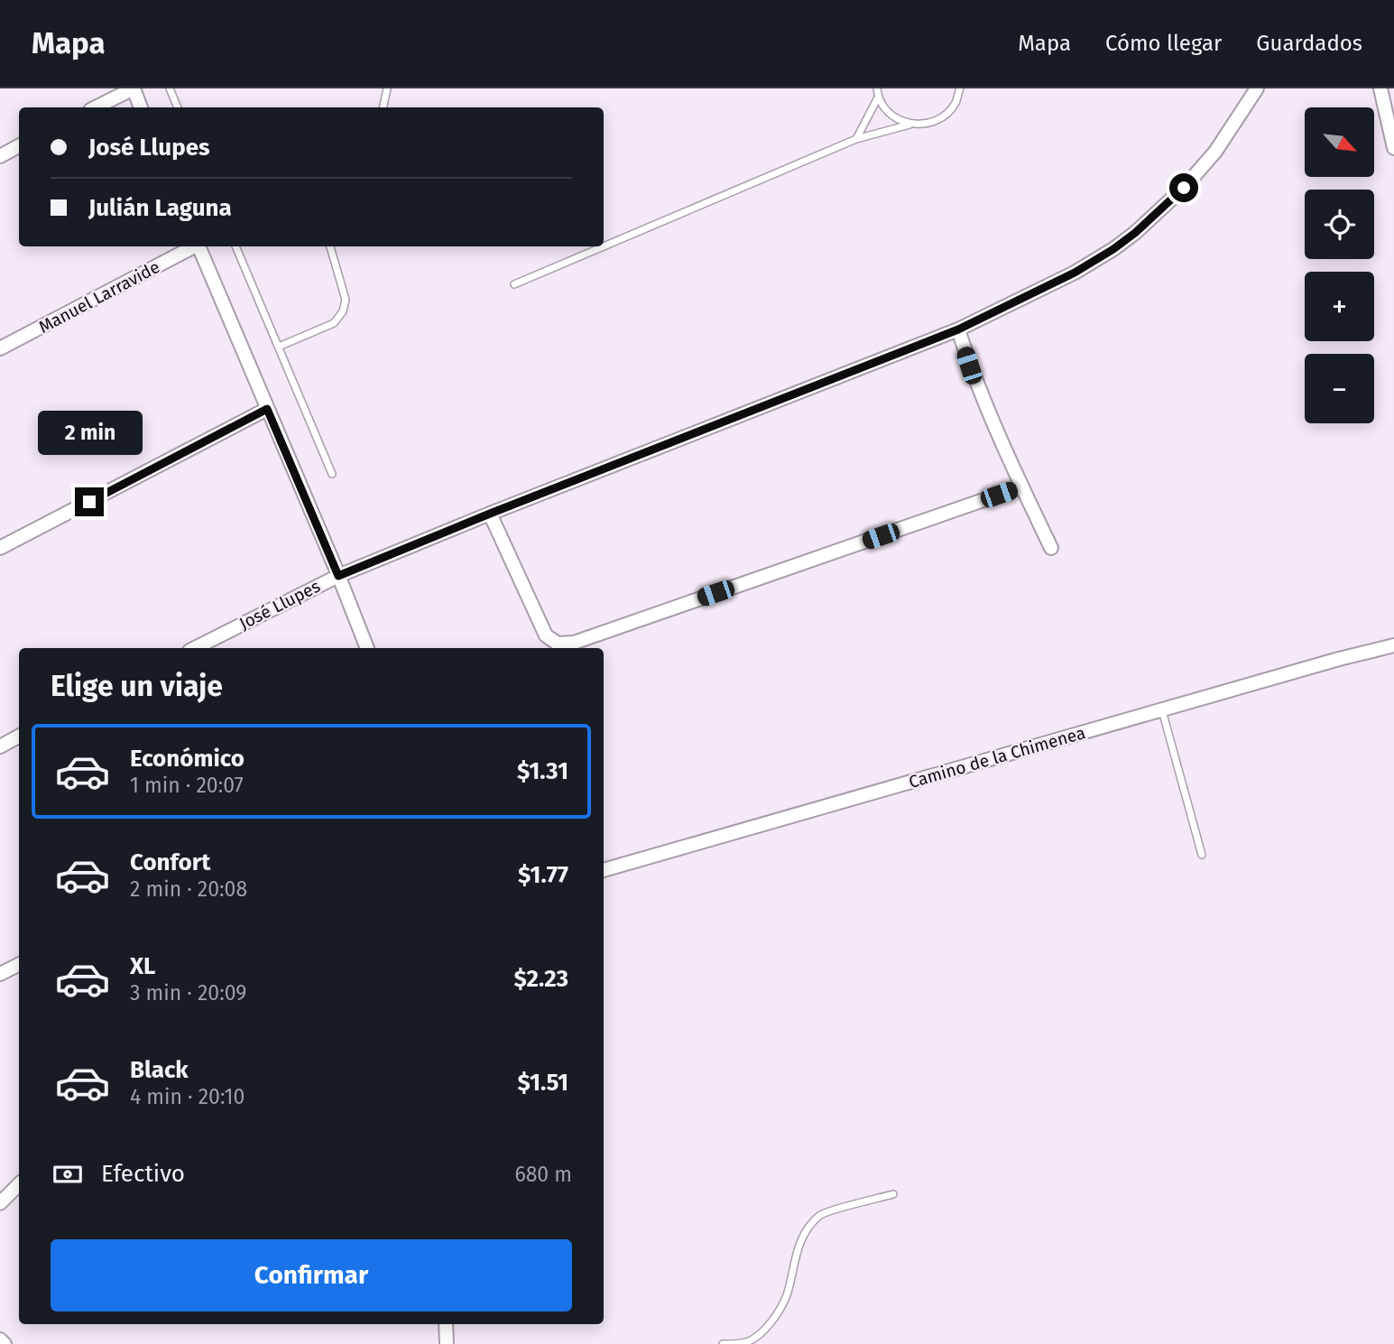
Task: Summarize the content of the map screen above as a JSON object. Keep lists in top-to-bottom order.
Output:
{
  "streets": {
    "street": ["Manuel Larravide", "José Llupes", "Camino de la Chimenea"]
  },
  "north": "bottom right",
  "page": {
    "header": "Mapa",
    "nav": ["Mapa", "Cómo llegar", "Guardados"],
    "map_buttons": ["+", "−"],
    "banner": ["José Llupes", "Julián Laguna"],
    "bubble": "2 min",
    "heading": "Elige un viaje",
    "list": [
      {
        "name": "Económico",
        "note": "1 min · 20:07",
        "value": "$1.31"
      },
      {
        "name": "Confort",
        "note": "2 min · 20:08",
        "value": "$1.77"
      },
      {
        "name": "XL",
        "note": "3 min · 20:09",
        "value": "$2.23"
      },
      {
        "name": "Black",
        "note": "4 min · 20:10",
        "value": "$1.51"
      }
    ],
    "pay": ["Efectivo", "680 m"],
    "buttons": "Confirmar"
  }
}
